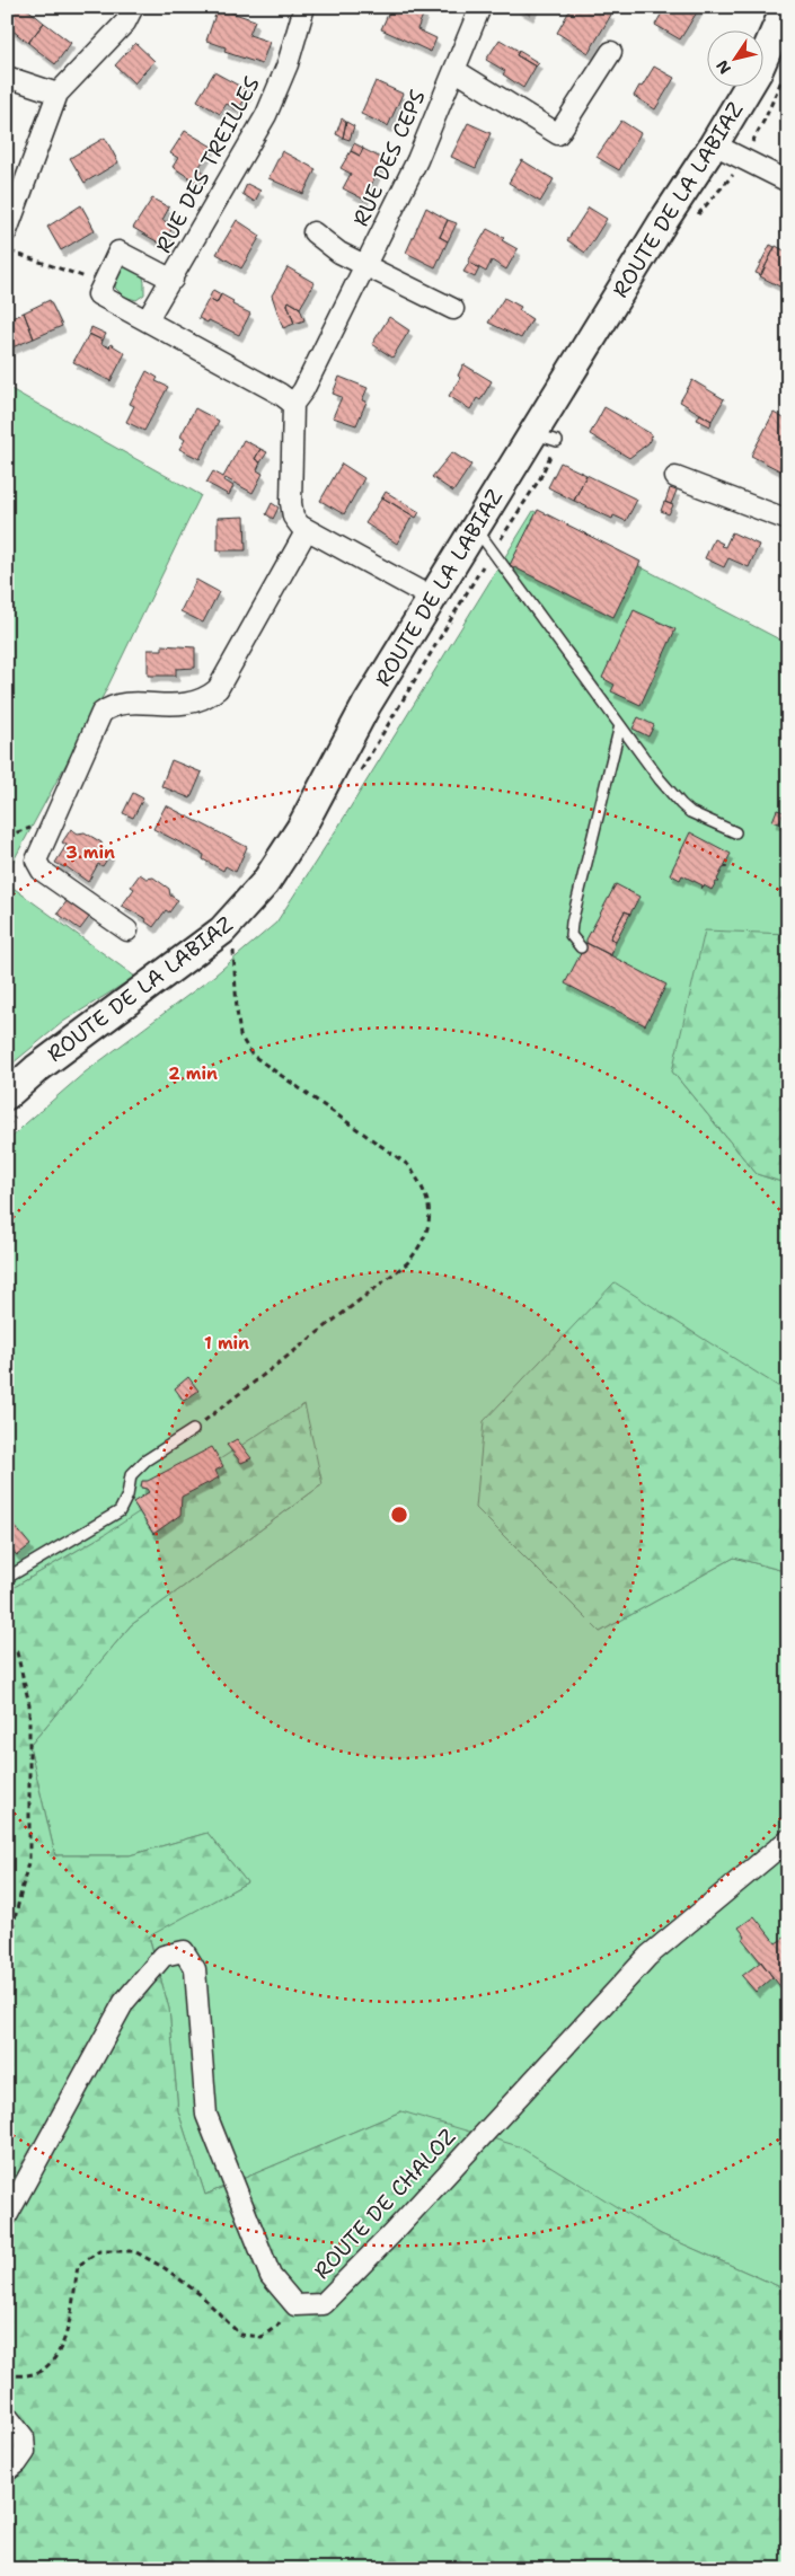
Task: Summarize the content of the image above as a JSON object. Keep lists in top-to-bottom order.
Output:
{
  "streets": {
    "main road": ["ROUTE DE LA LABIAZ"],
    "street": ["RUE DES CEPS", "RUE DES TREILLES", "ROUTE DE CHALOZ"]
  },
  "north": "bottom left",
  "rings": ["3 min", "2 min", "1 min"]
}
